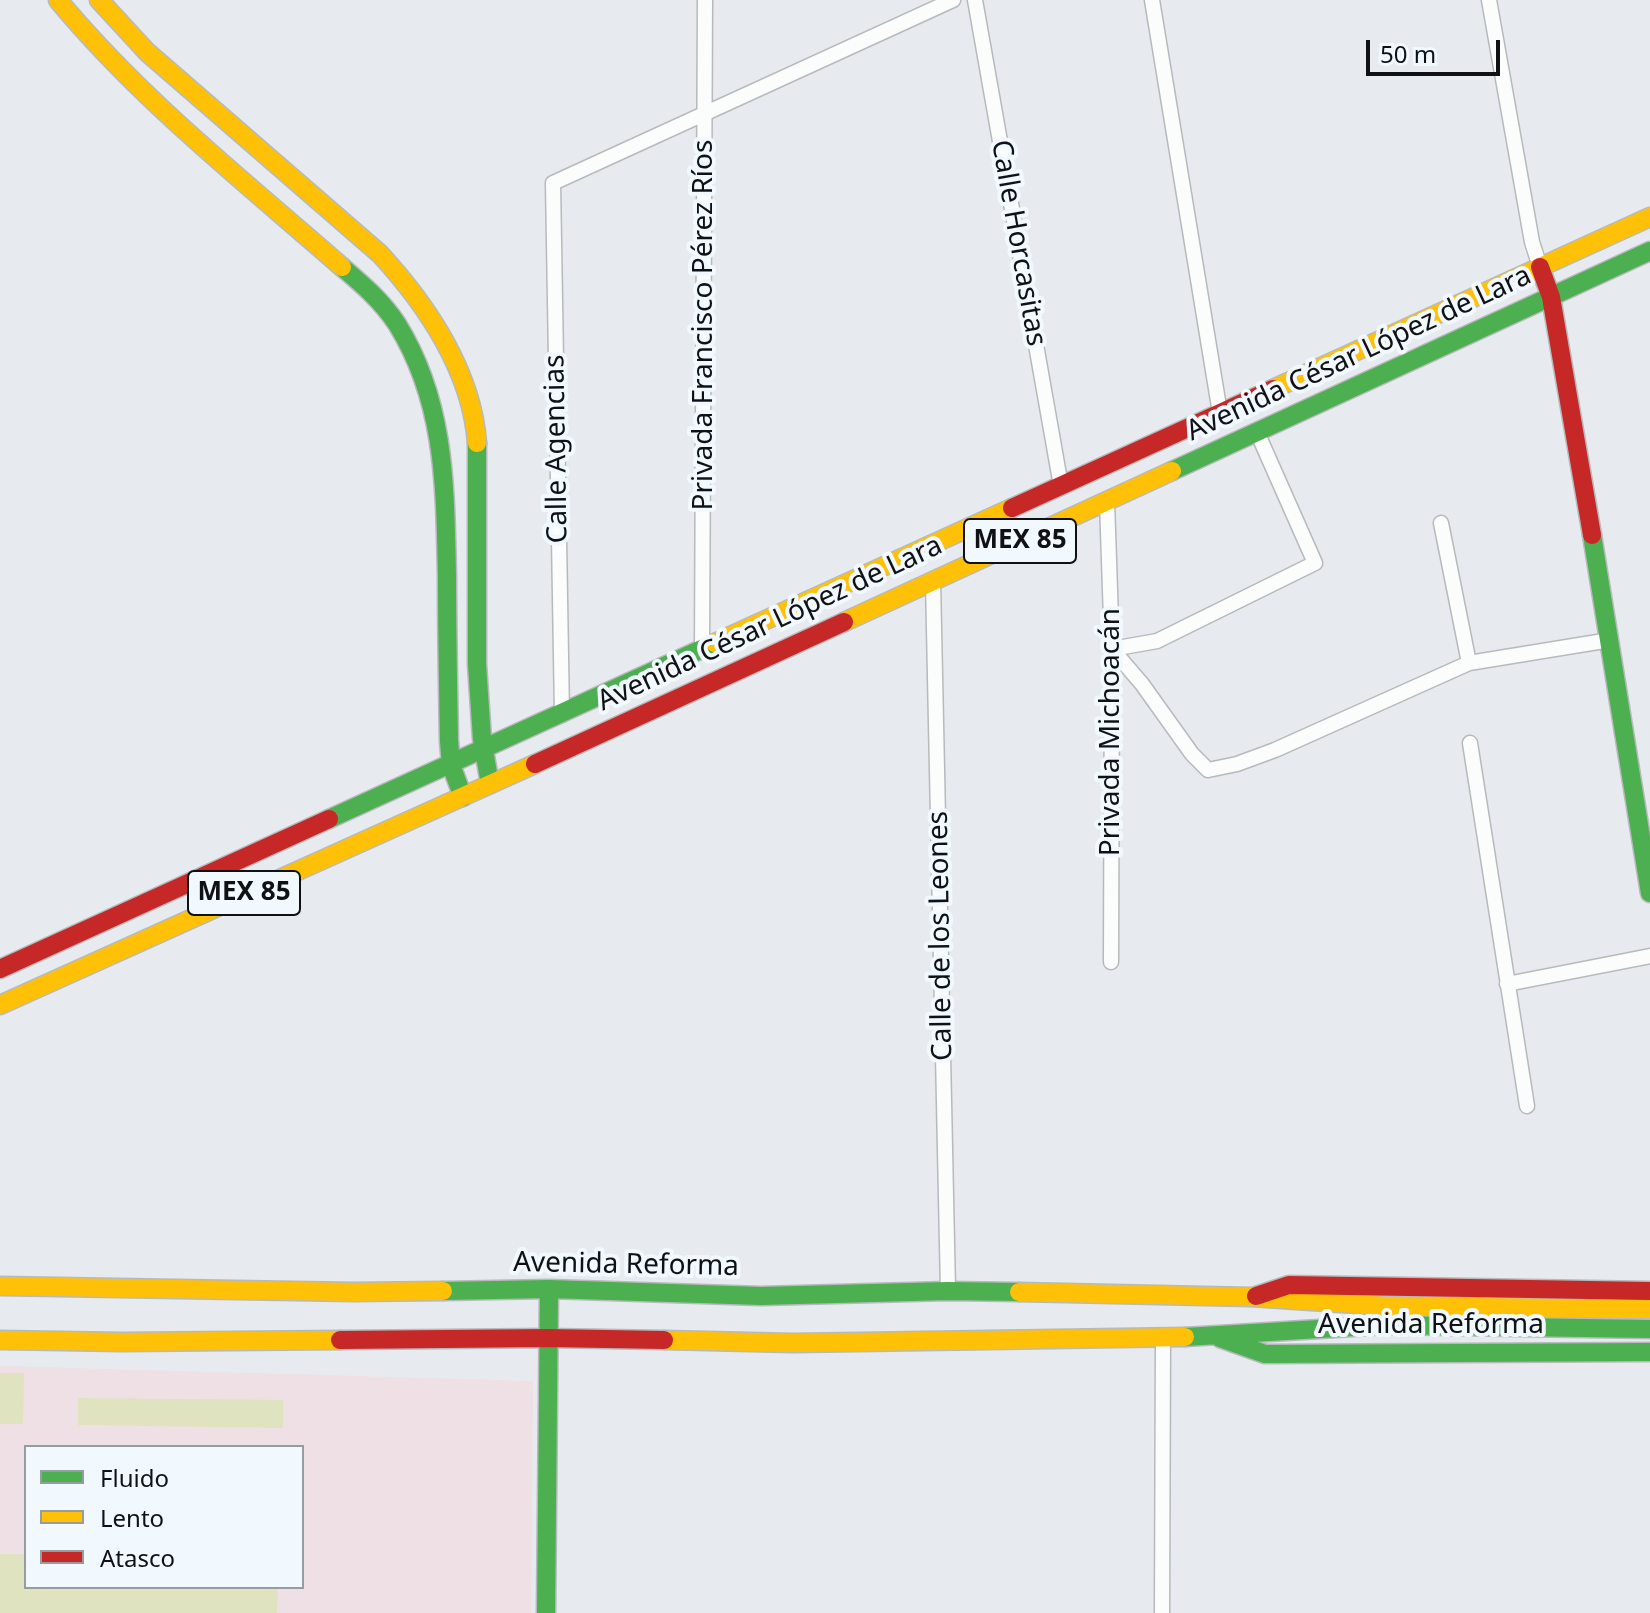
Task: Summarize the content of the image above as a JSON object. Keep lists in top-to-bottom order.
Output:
{
  "streets": {
    "main road": ["Avenida César López de Lara", "MEX 85", "Avenida Reforma"],
    "street": [
      "Calle Horcasitas",
      "Privada Francisco Pérez Ríos",
      "Calle Agencias",
      "Privada Michoacán",
      "Calle de los Leones"
    ]
  },
  "crossings": [
    ["Calle Horcasitas", "Avenida César López de Lara"],
    ["Privada Francisco Pérez Ríos", "Avenida César López de Lara"],
    ["Privada Francisco Pérez Ríos", "Calle Agencias"],
    ["Avenida César López de Lara", "Calle Agencias"],
    ["Avenida César López de Lara", "Privada Michoacán"],
    ["Avenida César López de Lara", "Calle de los Leones"],
    ["Calle de los Leones", "Avenida Reforma"]
  ],
  "legend": ["Fluido", "Lento", "Atasco"],
  "scale_bar": "50 m"
}
